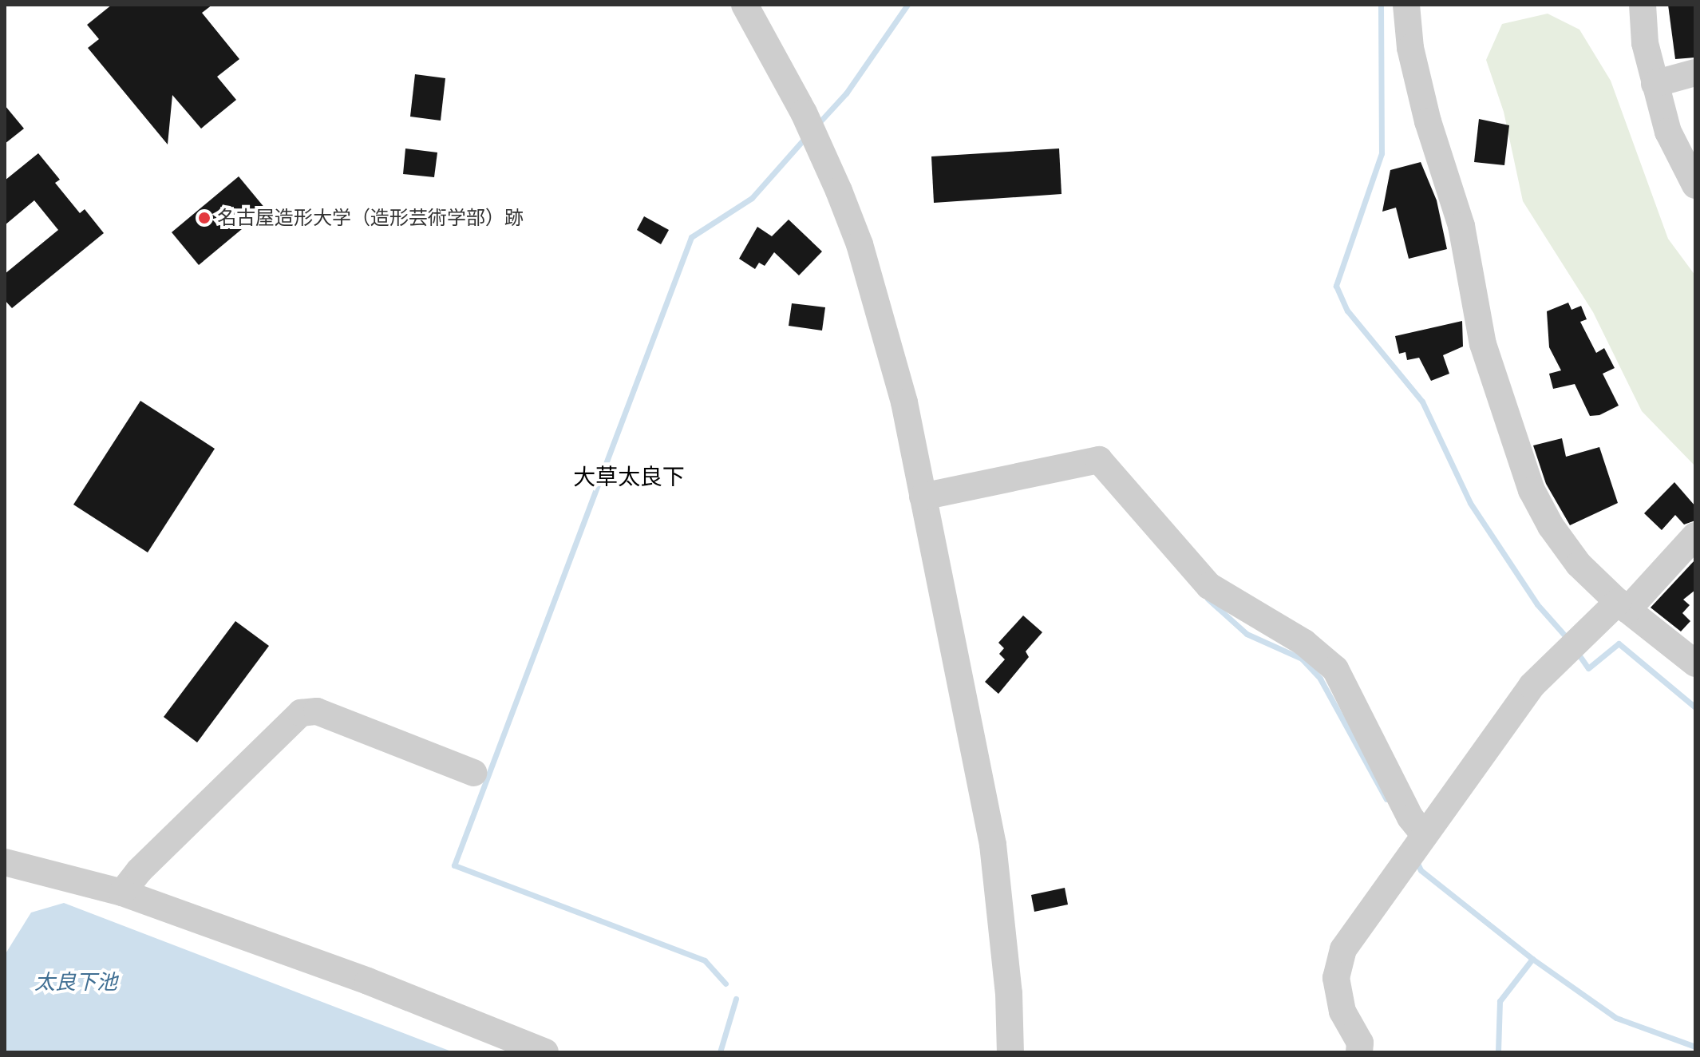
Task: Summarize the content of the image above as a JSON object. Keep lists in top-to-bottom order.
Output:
{
  "districts": ["大草太良下"],
  "water": ["太良下池"],
  "places": ["名古屋造形大学（造形芸術学部）跡"]
}
